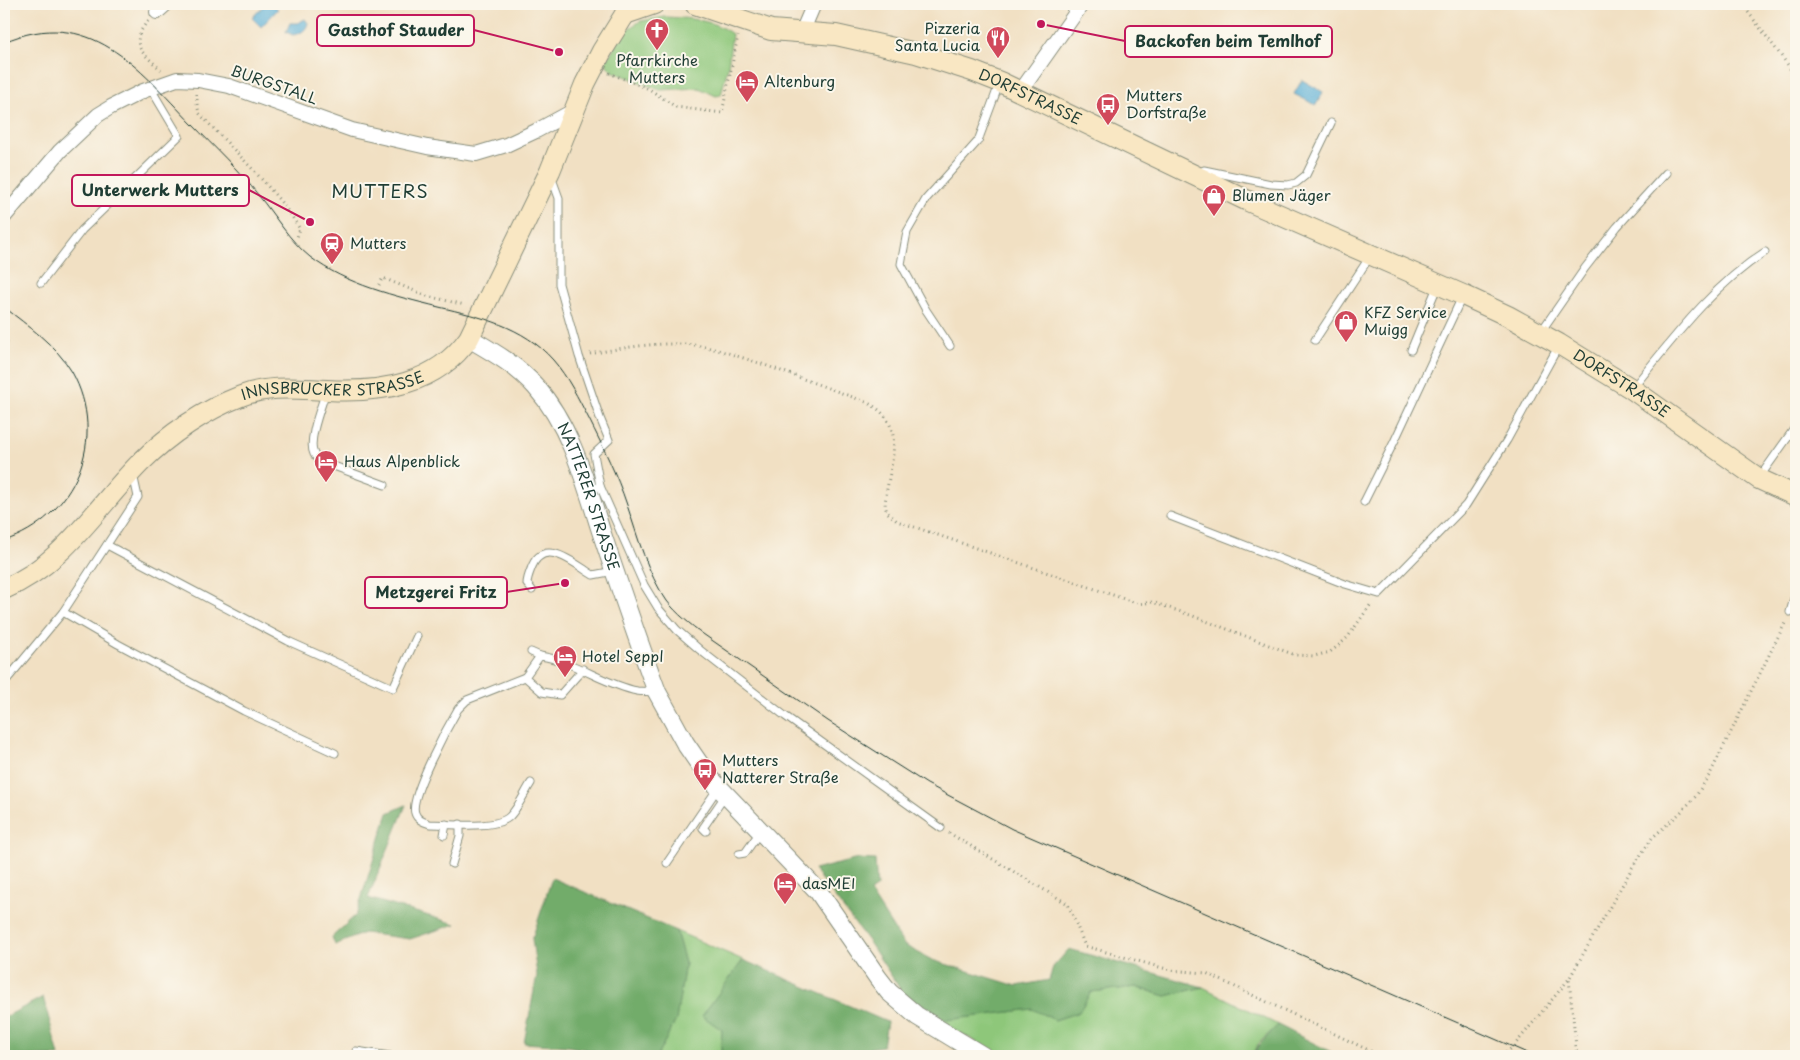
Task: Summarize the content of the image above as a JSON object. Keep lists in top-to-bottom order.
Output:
{
  "streets": {
    "main road": ["DORFSTRASSE", "INNSBRUCKER STRASSE"],
    "street": ["BURGSTALL", "NATTERER STRASSE"]
  },
  "crossings": [
    ["BURGSTALL", "INNSBRUCKER STRASSE"],
    ["INNSBRUCKER STRASSE", "NATTERER STRASSE"]
  ],
  "districts": ["MUTTERS"],
  "places": {
    "other": [
      "Backofen beim Temlhof",
      "Gasthof Stauder",
      "Unterwerk Mutters",
      "Metzgerei Fritz"
    ],
    "church": ["Pfarrkirche Mutters"],
    "restaurant": ["Pizzeria Santa Lucia"],
    "hotel": [
      "Altenburg",
      "Haus Alpenblick",
      "Hotel Seppl",
      "dasMEI"
    ],
    "bus stop": ["Mutters Dorfstraße", "Mutters Natterer Straße"],
    "shop": ["Blumen Jäger", "KFZ Service Muigg"],
    "station": ["Mutters"]
  }
}
